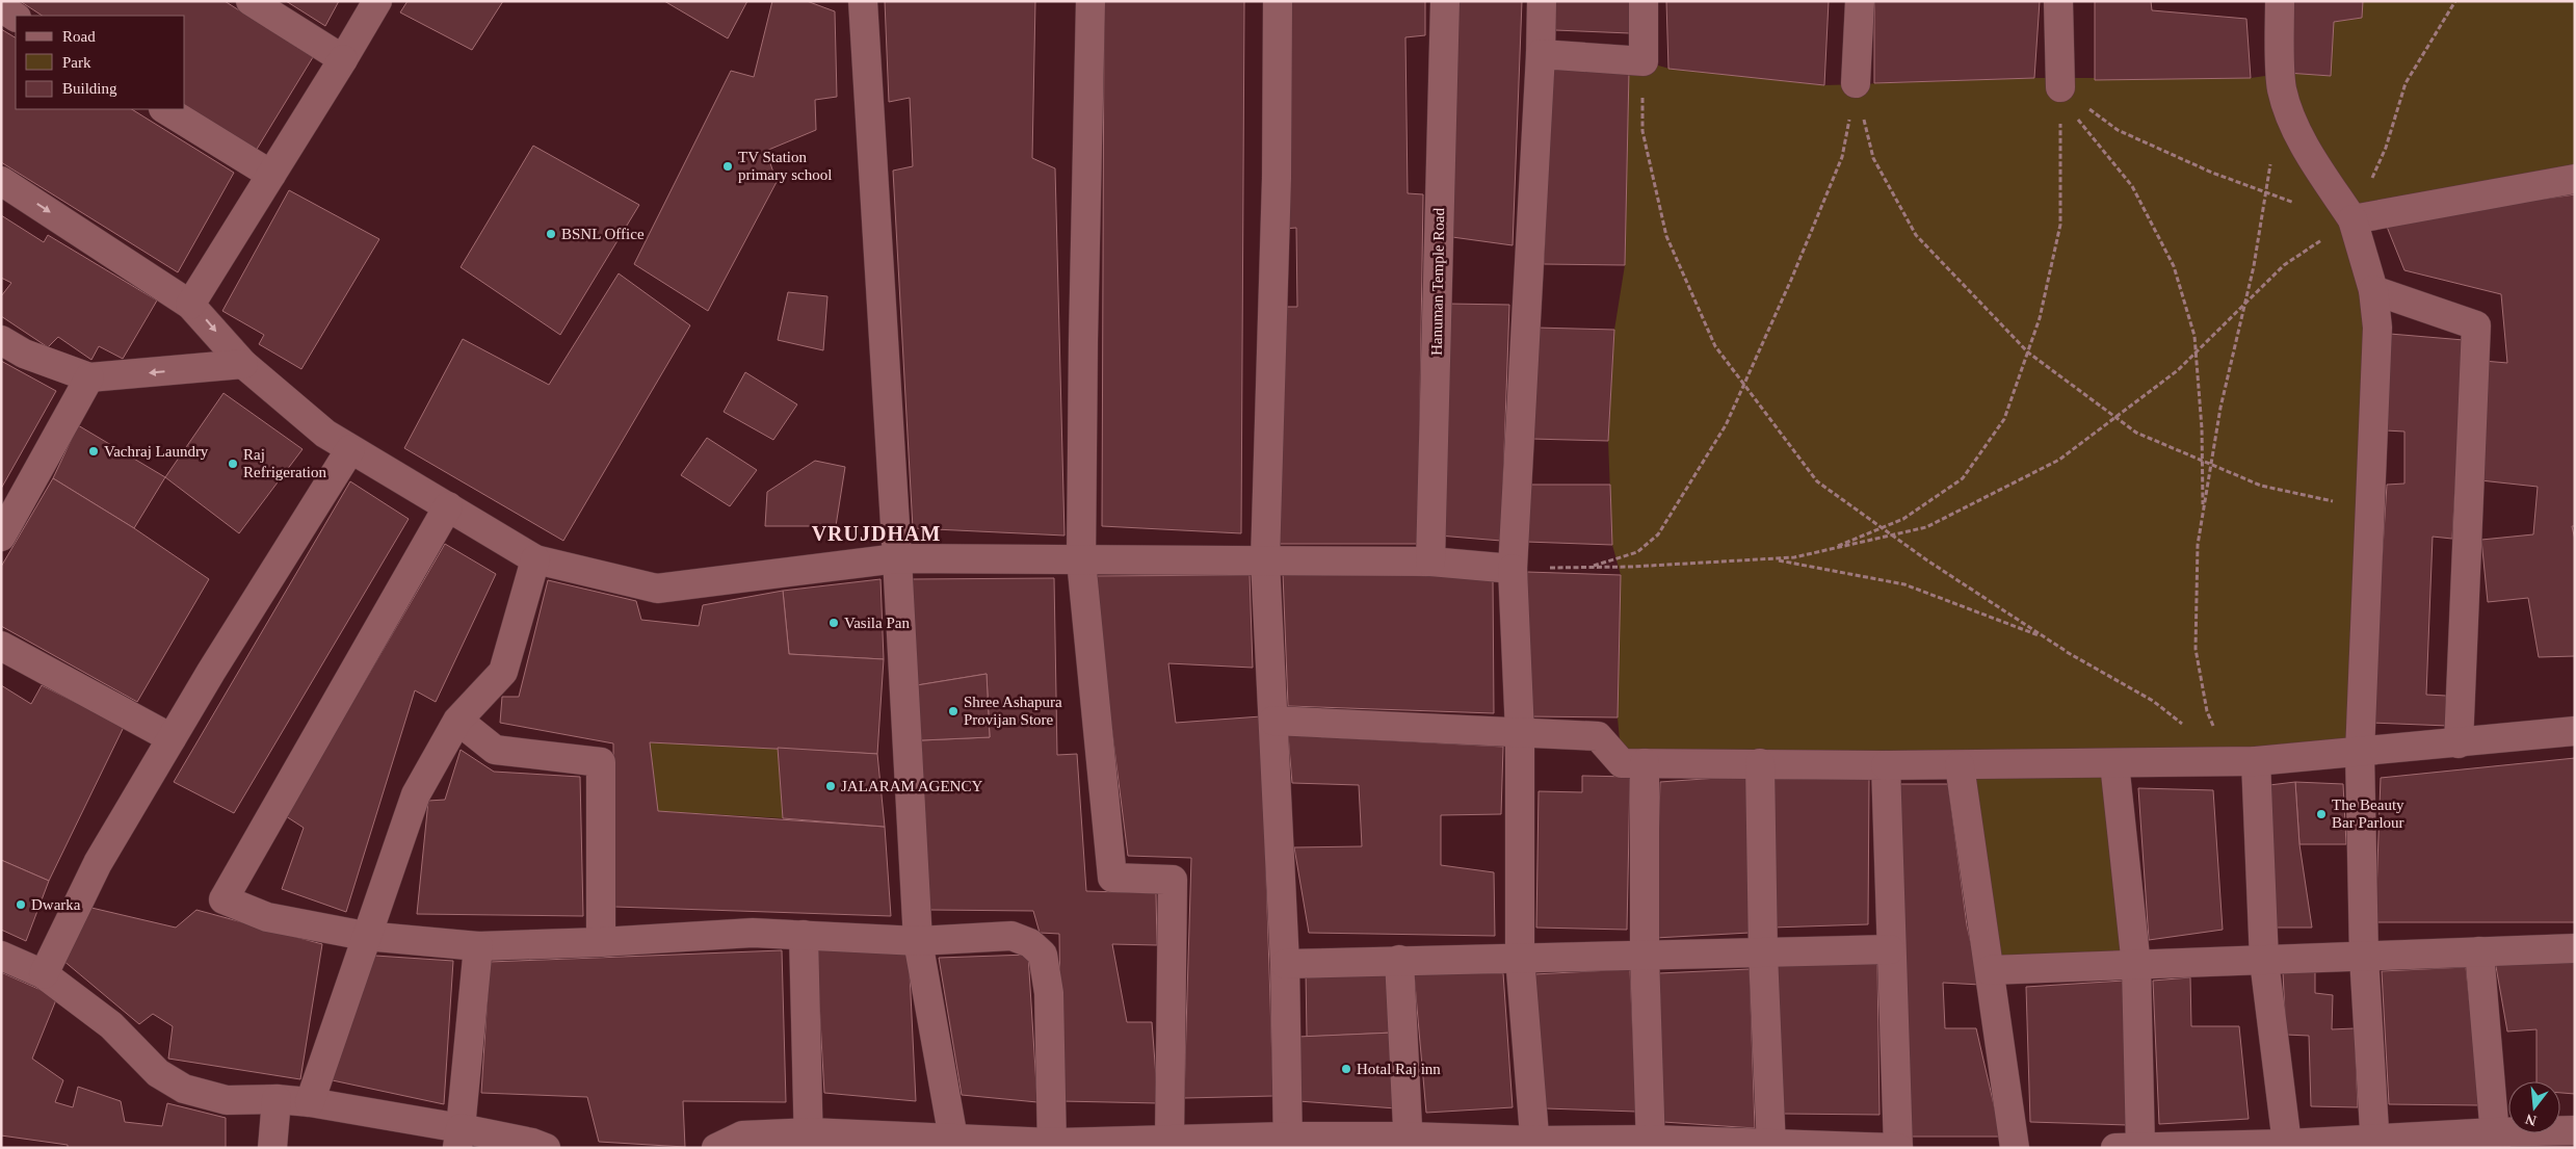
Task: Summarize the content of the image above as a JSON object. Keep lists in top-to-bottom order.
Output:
{
  "streets": {
    "street": ["Hanuman Temple Road"]
  },
  "districts": ["VRUJDHAM"],
  "places": [
    "TV Station primary school",
    "BSNL Office",
    "Vachraj Laundry",
    "Raj Refrigeration",
    "Vasila Pan",
    "Shree Ashapura Provijan Store",
    "JALARAM AGENCY",
    "The Beauty Bar Parlour",
    "Dwarka",
    "Hotal Raj inn"
  ],
  "legend": ["Road", "Park", "Building"],
  "north": "bottom"
}
